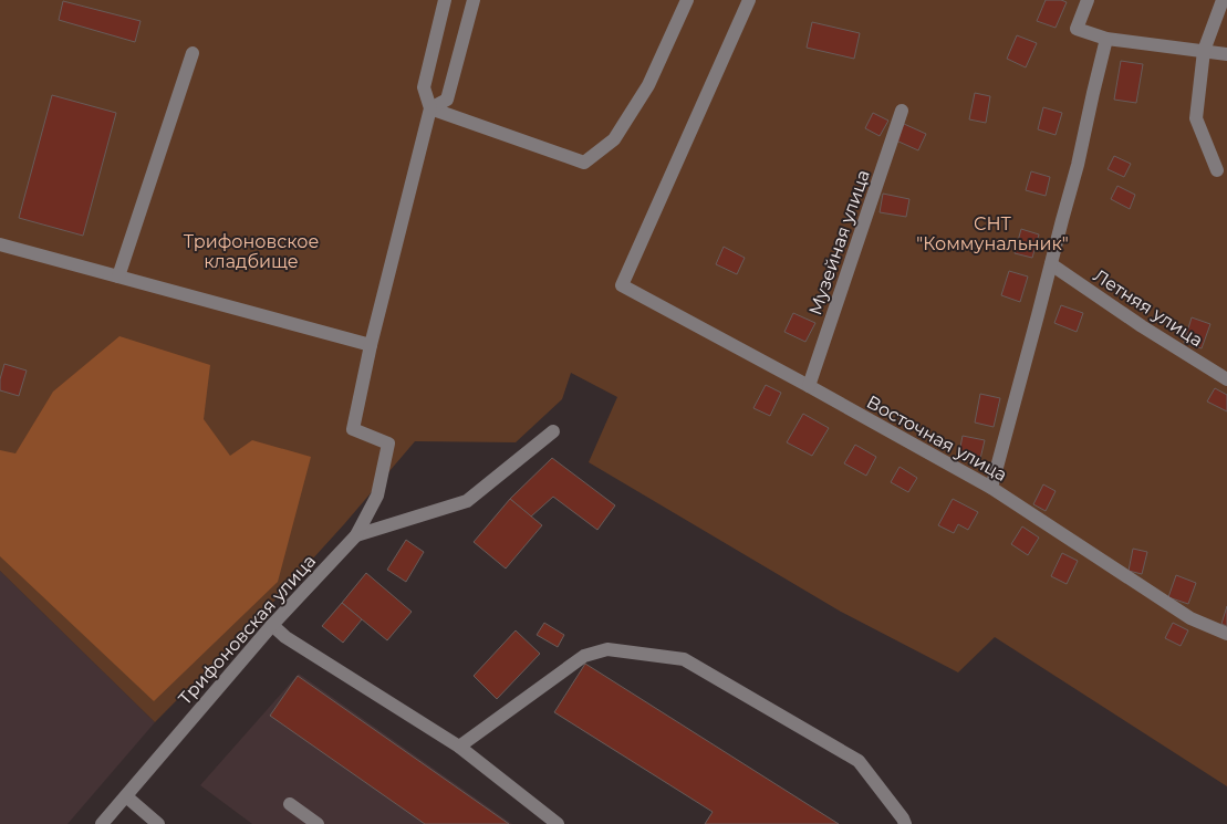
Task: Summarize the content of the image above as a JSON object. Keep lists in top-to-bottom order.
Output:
{
  "streets": {
    "street": [
      "Музейная улица",
      "Летняя улица",
      "Восточная улица",
      "Трифоновская улица"
    ]
  },
  "crossings": [
    ["Музейная улица", "Восточная улица"]
  ],
  "parks": ["СНТ \"Коммунальник\"", "Трифоновское кладбище"]
}
